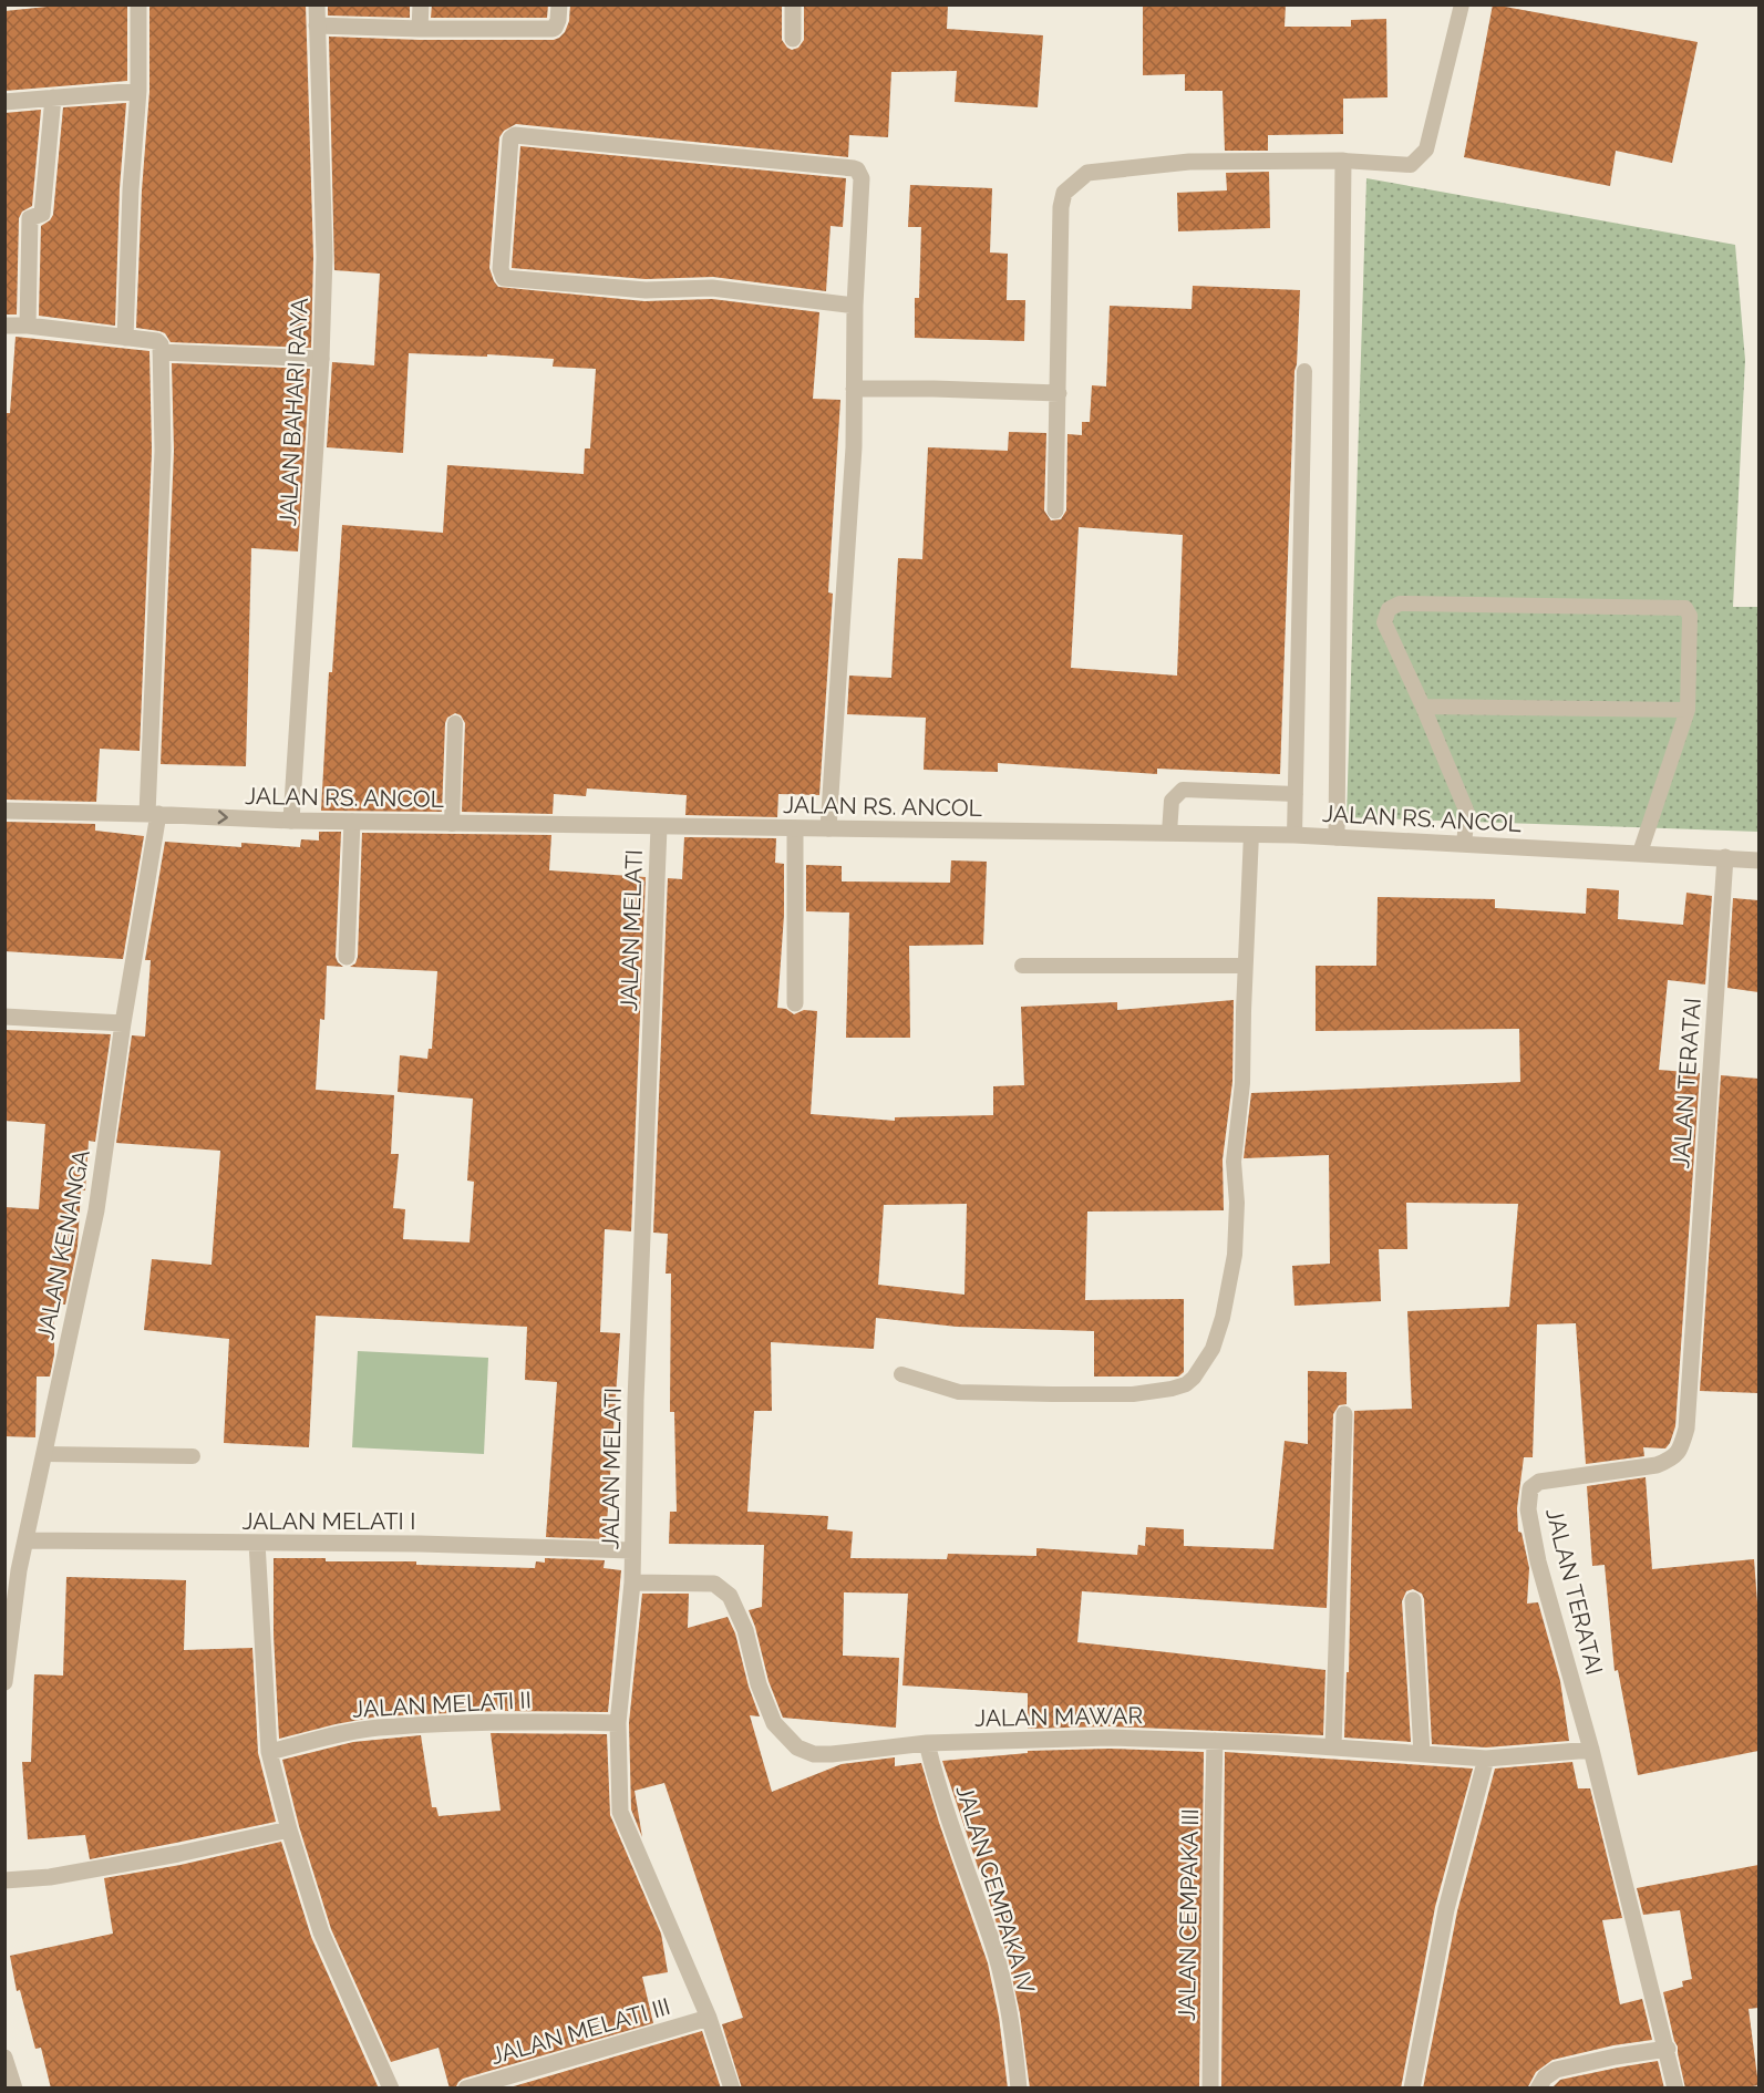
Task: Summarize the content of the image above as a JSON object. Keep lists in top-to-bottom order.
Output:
{
  "streets": {
    "street": [
      "JALAN BAHARI RAYA",
      "JALAN RS. ANCOL",
      "JALAN MELATI",
      "JALAN TERATAI",
      "JALAN KENANGA",
      "JALAN MELATI I",
      "JALAN MELATI II",
      "JALAN MAWAR",
      "JALAN CEMPAKA IV",
      "JALAN CEMPAKA III",
      "JALAN MELATI III"
    ]
  },
  "crossings": [
    ["JALAN BAHARI RAYA", "JALAN RS. ANCOL"],
    ["JALAN RS. ANCOL", "JALAN MELATI"],
    ["JALAN RS. ANCOL", "JALAN TERATAI"],
    ["JALAN RS. ANCOL", "JALAN KENANGA"],
    ["JALAN MELATI", "JALAN MELATI I"],
    ["JALAN MELATI", "JALAN MELATI II"],
    ["JALAN MELATI", "JALAN MAWAR"],
    ["JALAN MELATI", "JALAN MELATI III"],
    ["JALAN TERATAI", "JALAN MAWAR"],
    ["JALAN KENANGA", "JALAN MELATI I"],
    ["JALAN MAWAR", "JALAN CEMPAKA IV"],
    ["JALAN MAWAR", "JALAN CEMPAKA III"]
  ]
}
